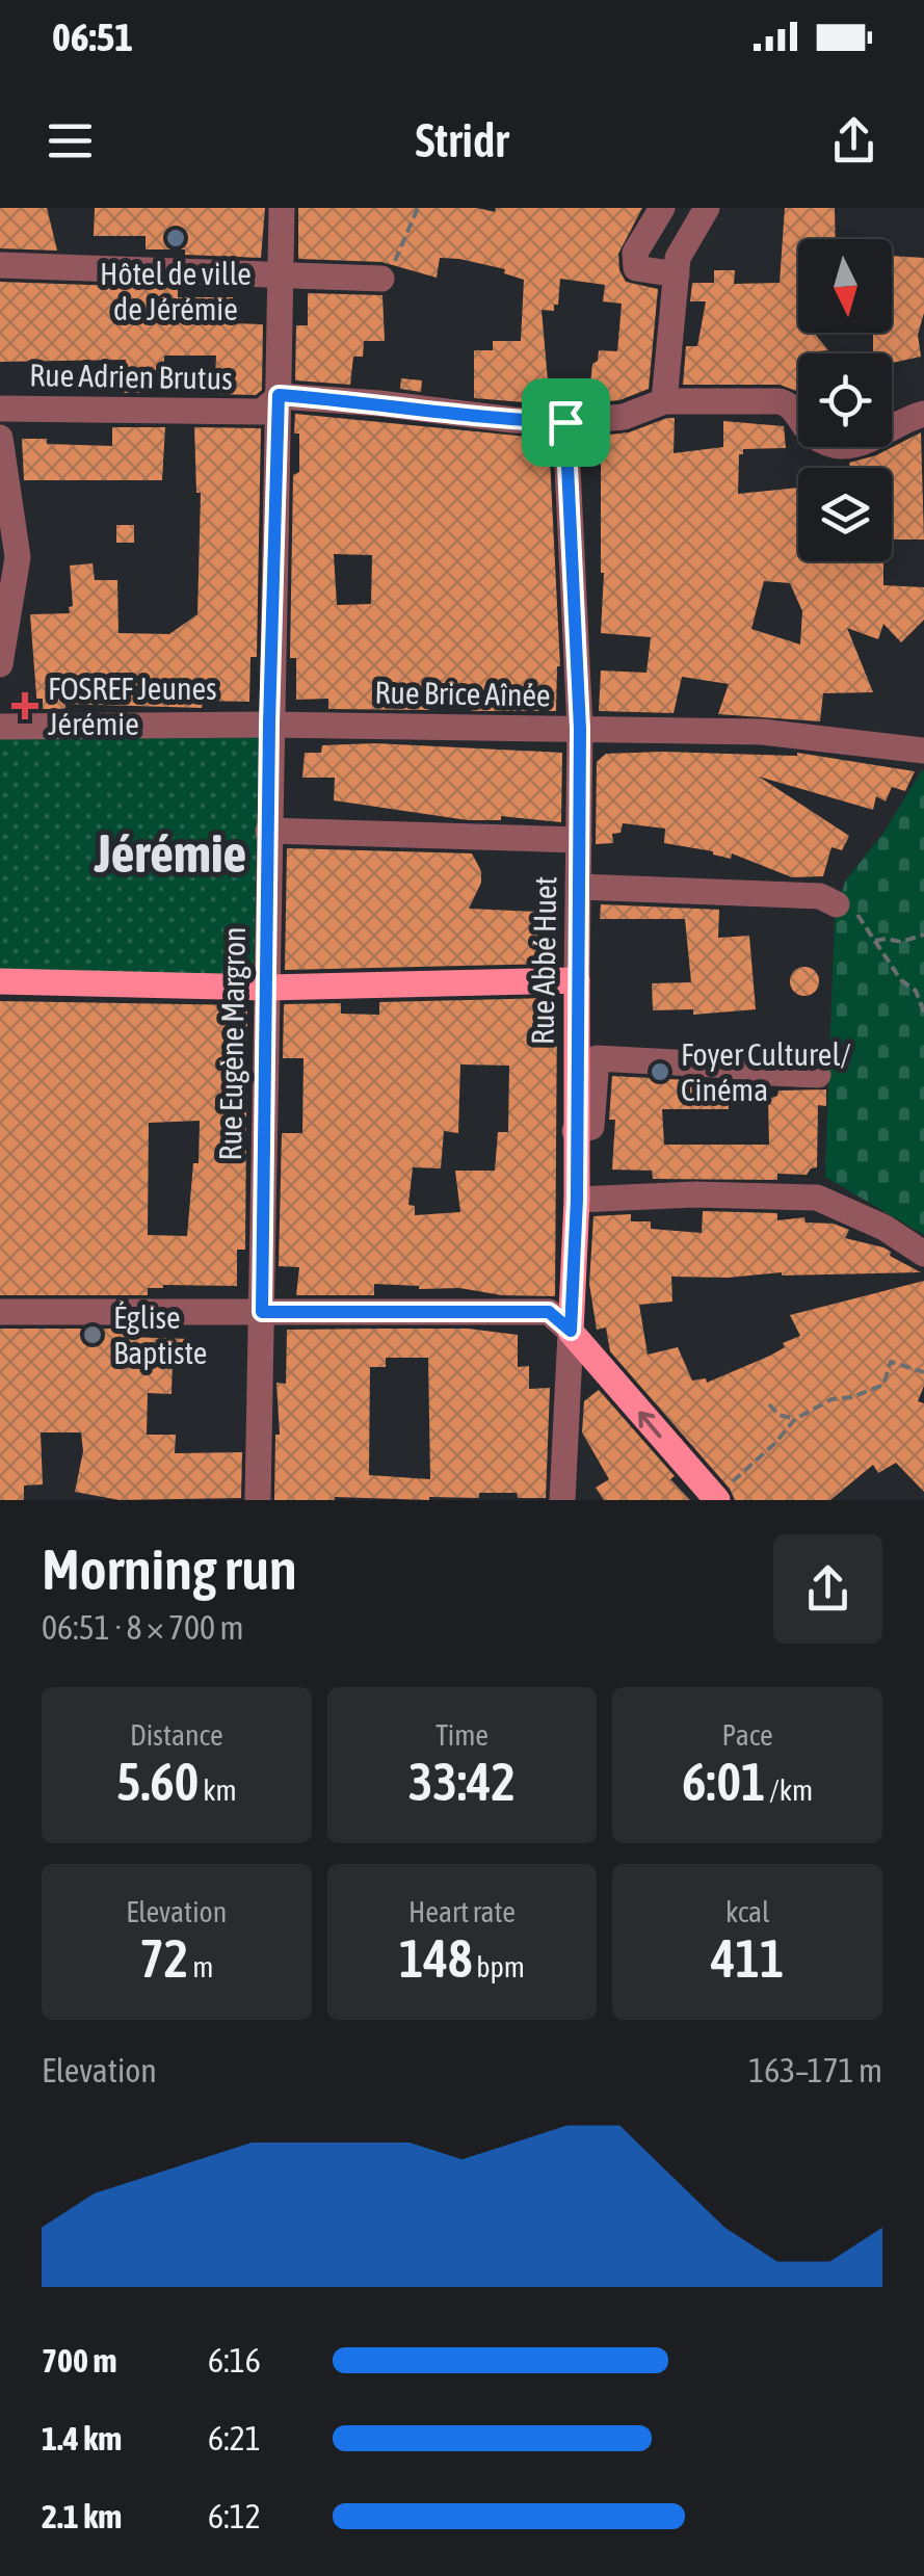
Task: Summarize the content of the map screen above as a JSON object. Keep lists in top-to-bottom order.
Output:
{
  "streets": {
    "main road": ["Rue Abbé Huet"],
    "street": ["Rue Adrien Brutus", "Rue Brice Aînée", "Rue Eugène Margron"]
  },
  "crossings": [
    ["Rue Adrien Brutus", "Rue Abbé Huet"],
    ["Rue Adrien Brutus", "Rue Eugène Margron"],
    ["Rue Brice Aînée", "Rue Abbé Huet"],
    ["Rue Brice Aînée", "Rue Eugène Margron"]
  ],
  "districts": ["Jérémie"],
  "places": {
    "other": ["Hôtel de ville de Jérémie", "Foyer Culturel/ Cinéma", "Église Baptiste"],
    "health": ["FOSREF Jeunes Jérémie"]
  },
  "north": "bottom",
  "page": {
    "status": "06:51",
    "header": "Stridr",
    "heading": ["Morning run", "06:51 · 8 × 700 m"],
    "stats": [
      ["Distance", "5.60 km"],
      ["Time", "33:42"],
      ["Pace", "6:01 /km"],
      ["Elevation", "72 m"],
      ["Heart rate", "148 bpm"],
      ["kcal", "411"]
    ],
    "chart": ["Elevation", "163–171 m"],
    "list": [
      {
        "name": "700 m",
        "note": "6:16"
      },
      {
        "name": "1.4 km",
        "note": "6:21"
      },
      {
        "name": "2.1 km",
        "note": "6:12"
      }
    ]
  }
}
